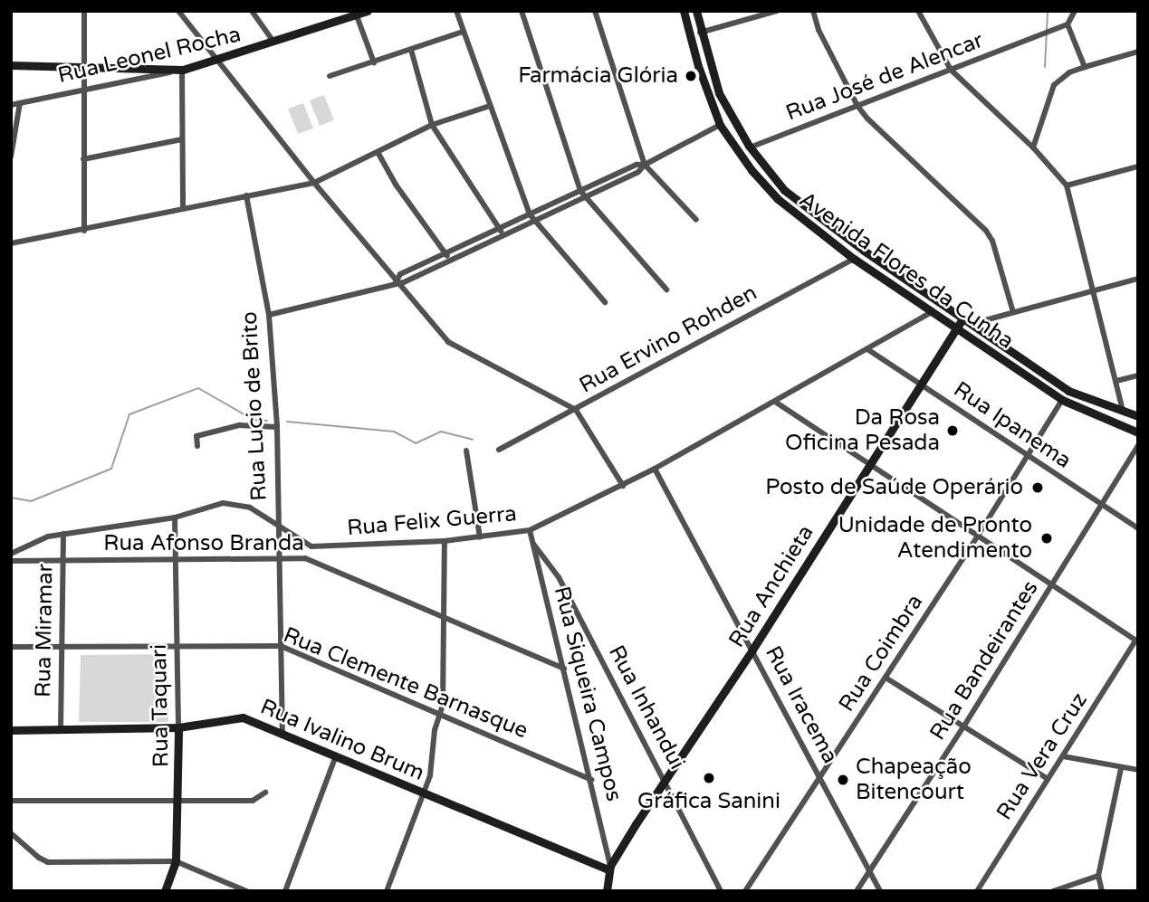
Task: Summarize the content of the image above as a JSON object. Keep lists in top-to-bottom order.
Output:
{
  "streets": {
    "main road": [
      "Rua Leonel Rocha",
      "Avenida Flores da Cunha",
      "Rua Anchieta",
      "Rua Siqueira Campos",
      "Rua Taquari",
      "Rua Ivalino Brum"
    ],
    "street": [
      "Rua José de Alencar",
      "Rua Ervino Rohden",
      "Rua Lucio de Brito",
      "Rua Ipanema",
      "Rua Felix Guerra",
      "Rua Afonso Branda",
      "Rua Miramar",
      "Rua Coimbra",
      "Rua Bandeirantes",
      "Rua Clemente Barnasque",
      "Rua Iracema",
      "Rua Inhandui",
      "Rua Vera Cruz"
    ]
  },
  "crossings": [
    ["Rua José de Alencar", "Avenida Flores da Cunha"],
    ["Avenida Flores da Cunha", "Rua Ervino Rohden"],
    ["Avenida Flores da Cunha", "Rua Felix Guerra"],
    ["Avenida Flores da Cunha", "Rua Anchieta"],
    ["Avenida Flores da Cunha", "Rua Coimbra"],
    ["Rua Lucio de Brito", "Rua Felix Guerra"],
    ["Rua Lucio de Brito", "Rua Afonso Branda"],
    ["Rua Lucio de Brito", "Rua Clemente Barnasque"],
    ["Rua Lucio de Brito", "Rua Ivalino Brum"],
    ["Rua Ipanema", "Rua Felix Guerra"],
    ["Rua Ipanema", "Rua Anchieta"],
    ["Rua Ipanema", "Rua Coimbra"],
    ["Rua Ipanema", "Rua Bandeirantes"],
    ["Rua Felix Guerra", "Rua Miramar"],
    ["Rua Felix Guerra", "Rua Siqueira Campos"],
    ["Rua Felix Guerra", "Rua Iracema"],
    ["Rua Felix Guerra", "Rua Taquari"],
    ["Rua Afonso Branda", "Rua Miramar"],
    ["Rua Afonso Branda", "Rua Siqueira Campos"],
    ["Rua Afonso Branda", "Rua Taquari"],
    ["Rua Anchieta", "Rua Siqueira Campos"],
    ["Rua Anchieta", "Rua Iracema"],
    ["Rua Anchieta", "Rua Inhandui"],
    ["Rua Anchieta", "Rua Ivalino Brum"],
    ["Rua Miramar", "Rua Clemente Barnasque"],
    ["Rua Miramar", "Rua Ivalino Brum"],
    ["Rua Coimbra", "Rua Iracema"],
    ["Rua Bandeirantes", "Rua Iracema"],
    ["Rua Clemente Barnasque", "Rua Siqueira Campos"],
    ["Rua Clemente Barnasque", "Rua Taquari"],
    ["Rua Siqueira Campos", "Rua Inhandui"],
    ["Rua Siqueira Campos", "Rua Ivalino Brum"],
    ["Rua Taquari", "Rua Ivalino Brum"]
  ],
  "places": [
    "Farmácia Glória",
    "Da Rosa Oficina Pesada",
    "Posto de Saúde Operário",
    "Unidade de Pronto Atendimento",
    "Gráfica Sanini",
    "Chapeação Bitencourt"
  ]
}
